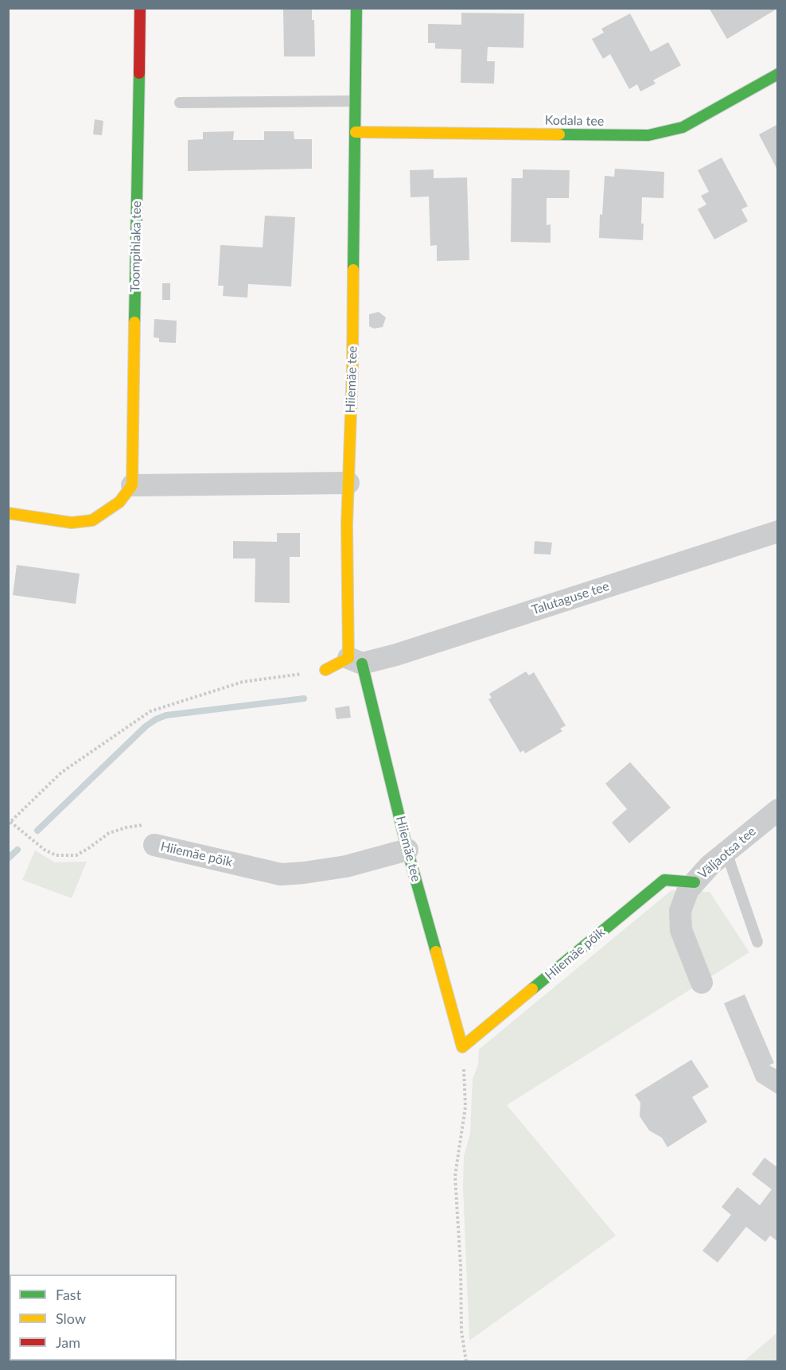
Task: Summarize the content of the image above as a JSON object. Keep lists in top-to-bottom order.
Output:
{
  "streets": {
    "street": [
      "Kodala tee",
      "Toompihlaka tee",
      "Hiiemäe tee",
      "Talutaguse tee",
      "Väljaotsa tee",
      "Hiiemäe põik"
    ]
  },
  "crossings": [
    ["Kodala tee", "Hiiemäe tee"],
    ["Hiiemäe tee", "Talutaguse tee"],
    ["Hiiemäe tee", "Hiiemäe põik"],
    ["Väljaotsa tee", "Hiiemäe põik"]
  ],
  "legend": ["Fast", "Slow", "Jam"]
}
